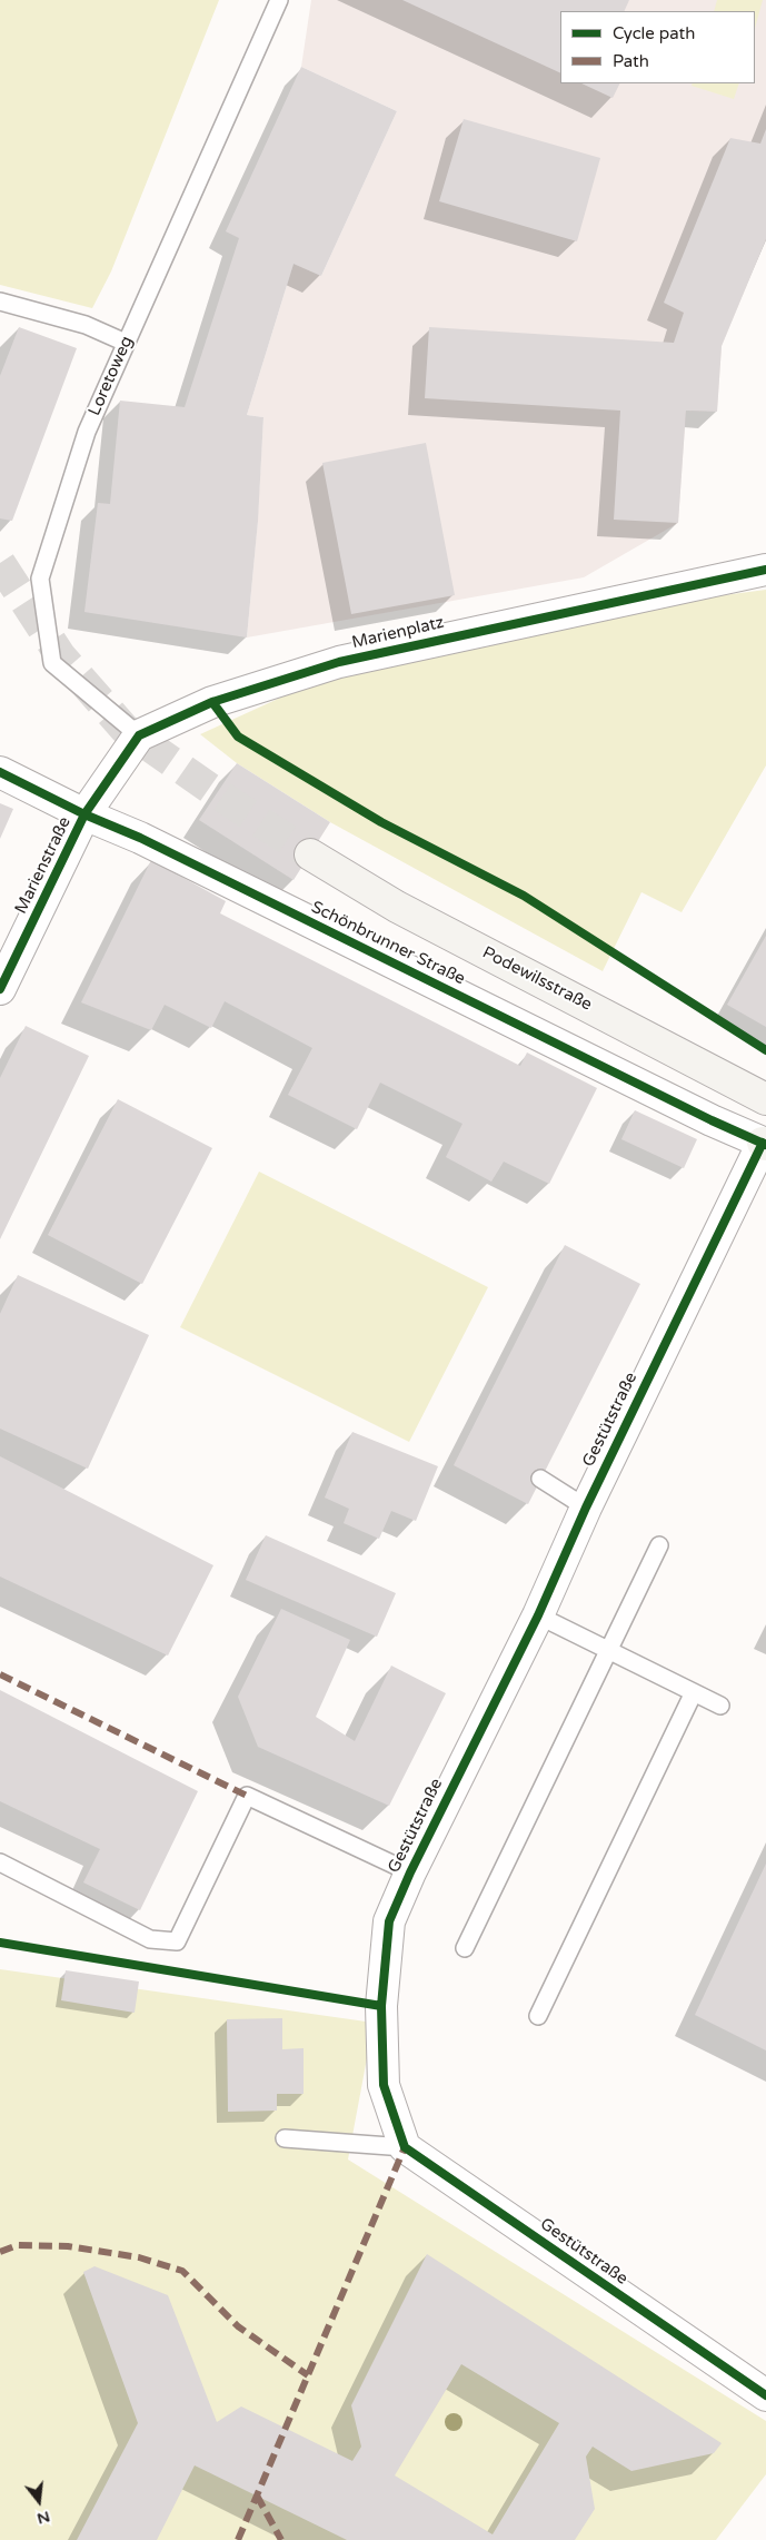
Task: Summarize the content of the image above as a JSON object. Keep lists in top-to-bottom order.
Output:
{
  "streets": {
    "main road": ["Podewilsstraße"],
    "street": [
      "Marienplatz",
      "Marienstraße",
      "Schönbrunner Straße",
      "Gestütstraße"
    ],
    "lane": ["Loretoweg"]
  },
  "crossings": [
    ["Loretoweg", "Marienplatz"],
    ["Marienstraße", "Schönbrunner Straße"],
    ["Schönbrunner Straße", "Gestütstraße"]
  ],
  "legend": ["Cycle path", "Path"],
  "north": "bottom"
}
